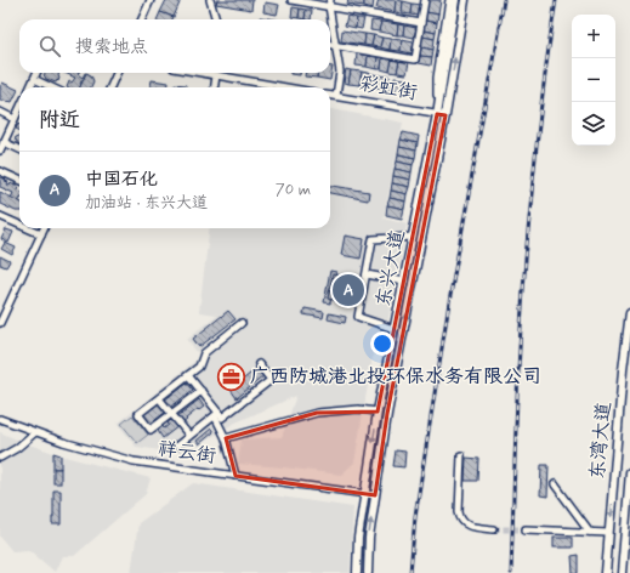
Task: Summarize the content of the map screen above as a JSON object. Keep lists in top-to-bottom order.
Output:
{
  "streets": {
    "main road": ["东兴大道", "东湾大道"],
    "street": ["彩虹街", "祥云街"]
  },
  "crossings": [
    ["彩虹街", "东兴大道"],
    ["东兴大道", "祥云街"]
  ],
  "one_way": ["东湾大道"],
  "places": {
    "office": ["广西防城港北投环保水务有限公司"]
  },
  "page": {
    "map_buttons": ["+", "−"],
    "search": "搜索地点",
    "heading": "附近",
    "list": [
      {
        "mark": "A",
        "name": "中国石化",
        "note": "加油站 · 东兴大道",
        "value": "70 m"
      }
    ],
    "pins": "A"
  }
}
